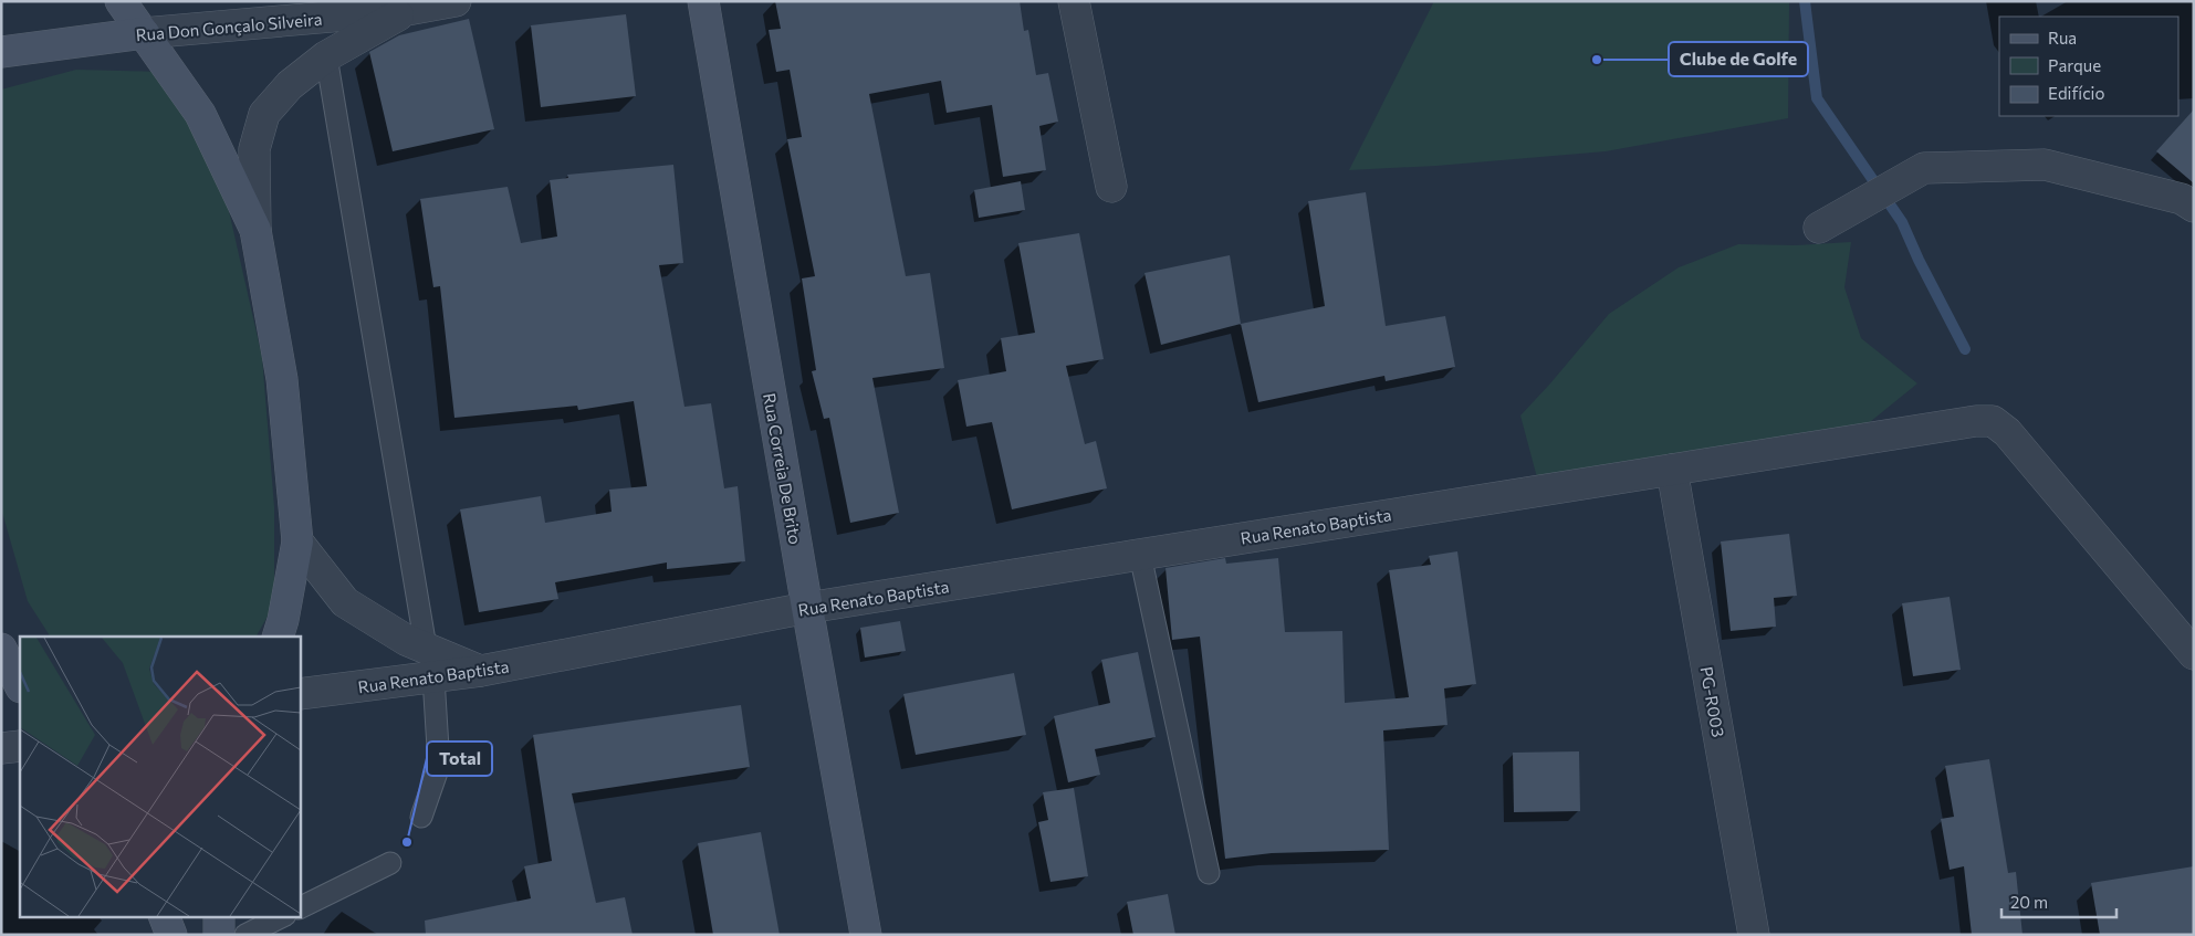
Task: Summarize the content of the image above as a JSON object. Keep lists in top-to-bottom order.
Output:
{
  "streets": {
    "street": [
      "Rua Don Gonçalo Silveira",
      "Rua Correia De Brito",
      "Rua Renato Baptista",
      "PG-R003"
    ]
  },
  "crossings": [
    ["Rua Correia De Brito", "Rua Renato Baptista"],
    ["Rua Renato Baptista", "PG-R003"]
  ],
  "places": ["Clube de Golfe", "Total"],
  "legend": ["Rua", "Parque", "Edifício"],
  "scale_bar": "20 m"
}
